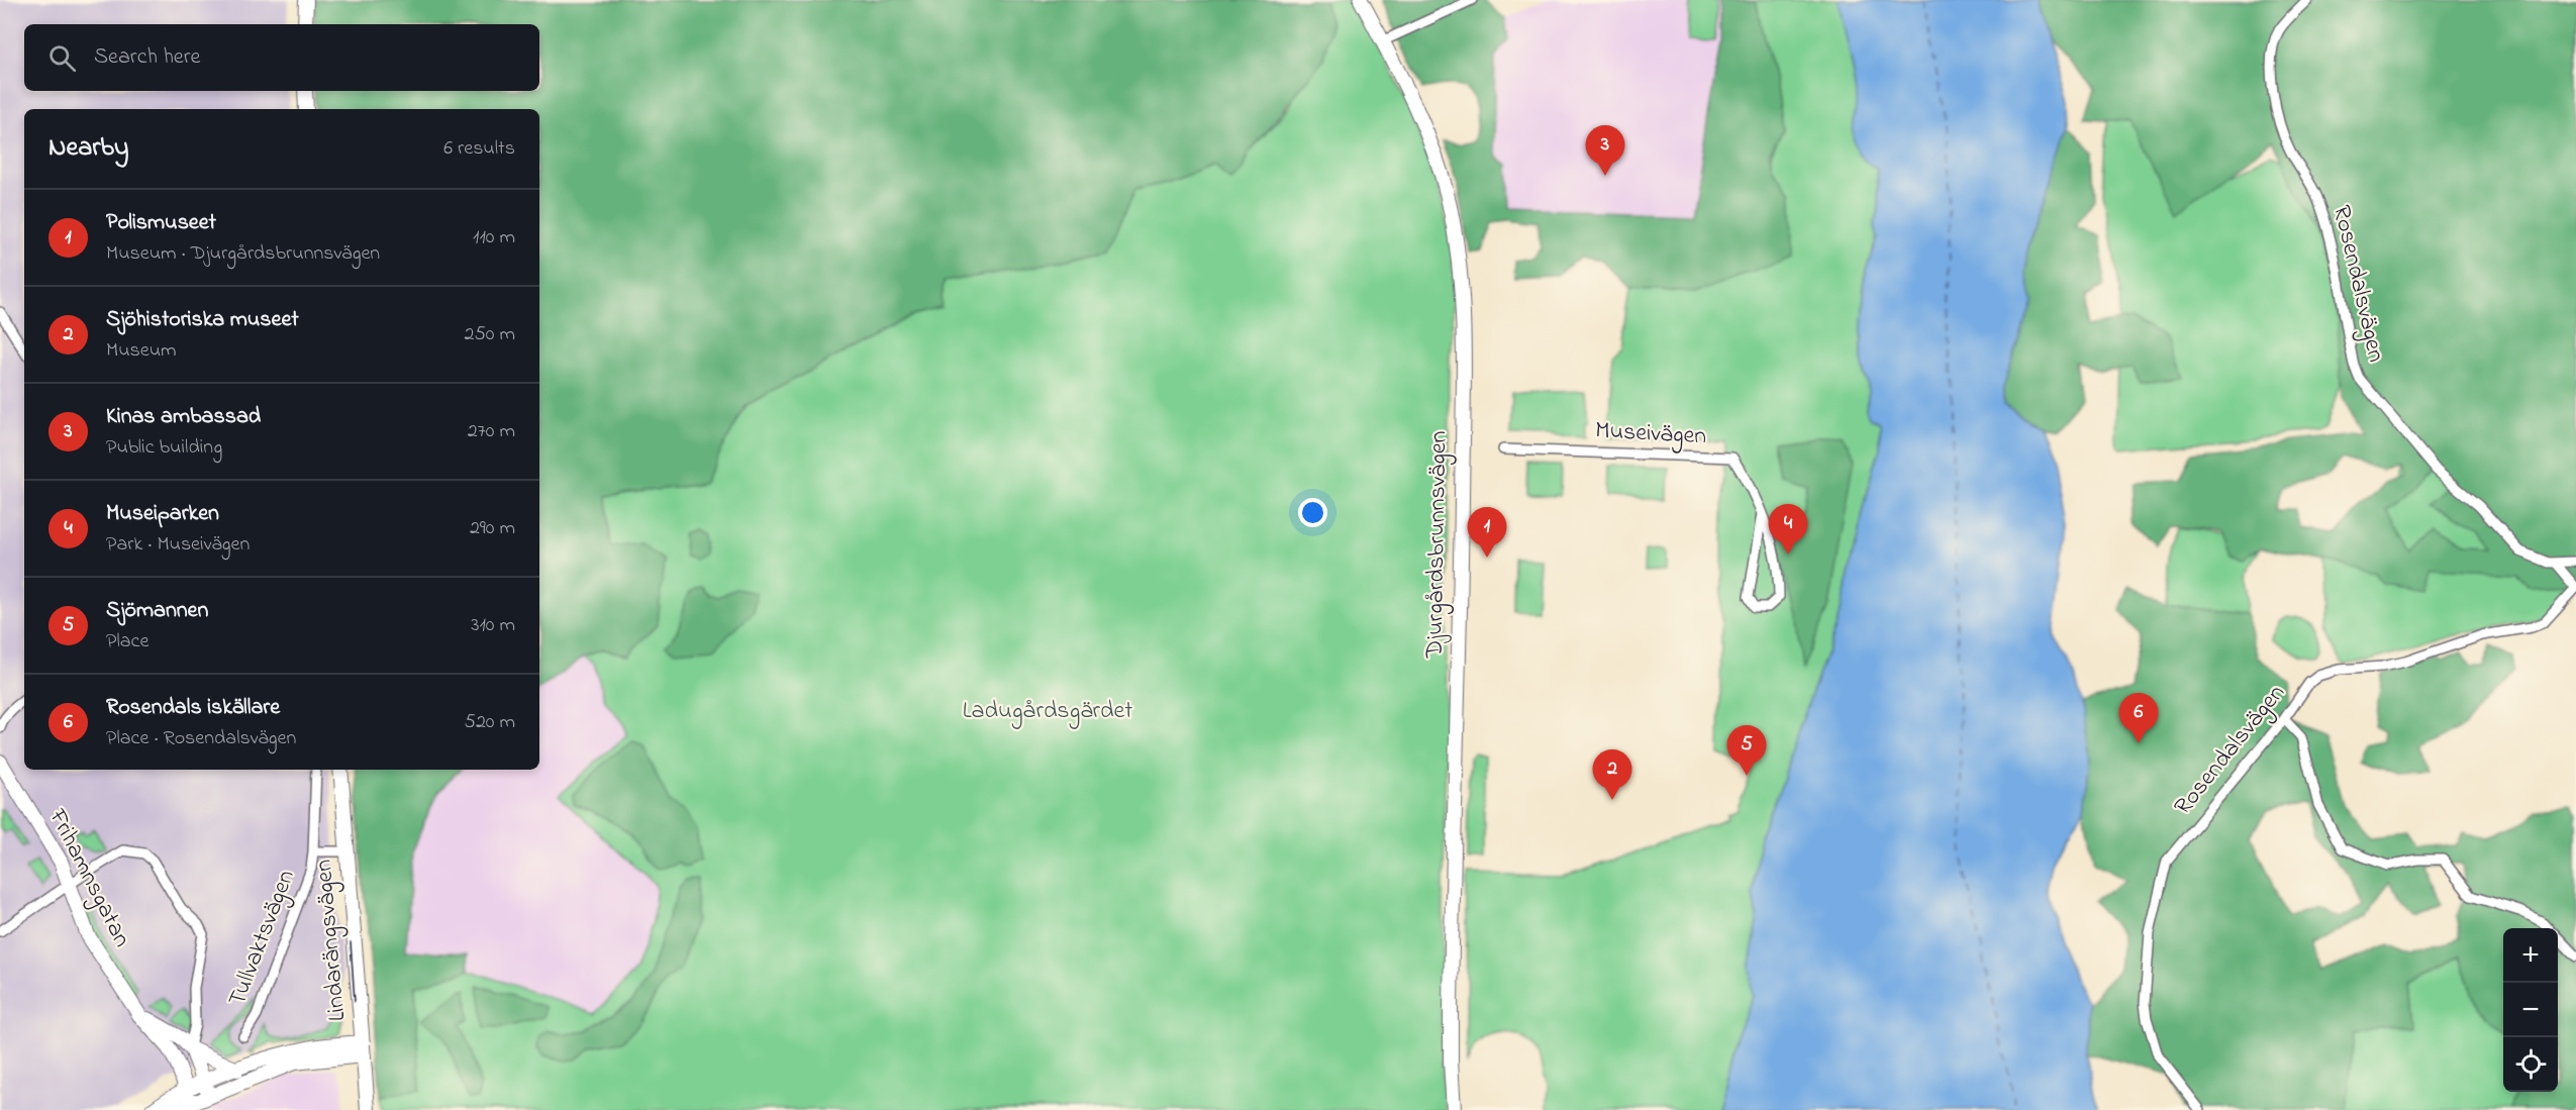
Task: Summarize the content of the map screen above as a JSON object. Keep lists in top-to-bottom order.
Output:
{
  "streets": {
    "street": [
      "Rosendalsvägen",
      "Museivägen",
      "Djurgårdsbrunnsvägen",
      "Frihamnsgatan",
      "Tullvaktsvägen",
      "Lindarängsvägen"
    ]
  },
  "crossings": [
    ["Tullvaktsvägen", "Lindarängsvägen"]
  ],
  "parks": ["Ladugårdsgärdet"],
  "page": {
    "search": "Search here",
    "heading": ["Nearby", "6 results"],
    "pins": [
      "3",
      "4",
      "1",
      "6",
      "5",
      "2"
    ],
    "list": [
      {
        "mark": "1",
        "name": "Polismuseet",
        "note": "Museum · Djurgårdsbrunnsvägen",
        "value": "110 m"
      },
      {
        "mark": "2",
        "name": "Sjöhistoriska museet",
        "note": "Museum",
        "value": "250 m"
      },
      {
        "mark": "3",
        "name": "Kinas ambassad",
        "note": "Public building",
        "value": "270 m"
      },
      {
        "mark": "4",
        "name": "Museiparken",
        "note": "Park · Museivägen",
        "value": "290 m"
      },
      {
        "mark": "5",
        "name": "Sjömannen",
        "note": "Place",
        "value": "310 m"
      },
      {
        "mark": "6",
        "name": "Rosendals iskällare",
        "note": "Place · Rosendalsvägen",
        "value": "520 m"
      }
    ],
    "map_buttons": ["+", "−"]
  }
}
